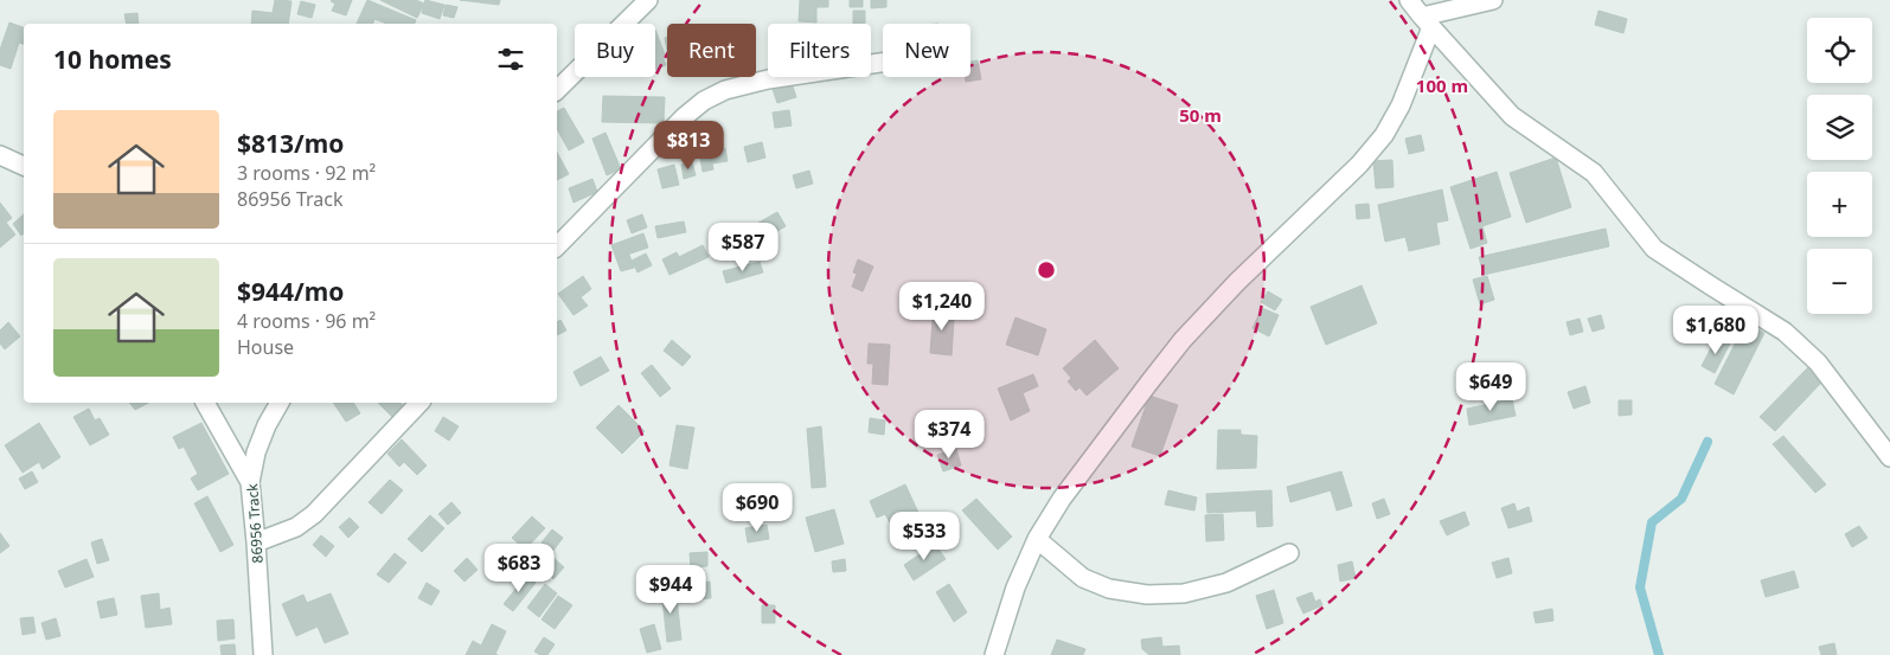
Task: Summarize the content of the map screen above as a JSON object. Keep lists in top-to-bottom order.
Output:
{
  "streets": {
    "street": ["86956 Track"]
  },
  "page": {
    "map_buttons": ["+", "−"],
    "chip": [
      "Buy",
      "Rent",
      "Filters",
      "New"
    ],
    "heading": "10 homes",
    "list": [
      {
        "name": "$813/mo",
        "note": "3 rooms · 92 m² · 86956 Track"
      },
      {
        "name": "$944/mo",
        "note": "4 rooms · 96 m² · House"
      }
    ],
    "price": [
      "$813",
      "$587",
      "$1,240",
      "$1,680",
      "$649",
      "$374",
      "$690",
      "$533",
      "$683",
      "$944"
    ]
  },
  "rings": ["100 m", "50 m"]
}
